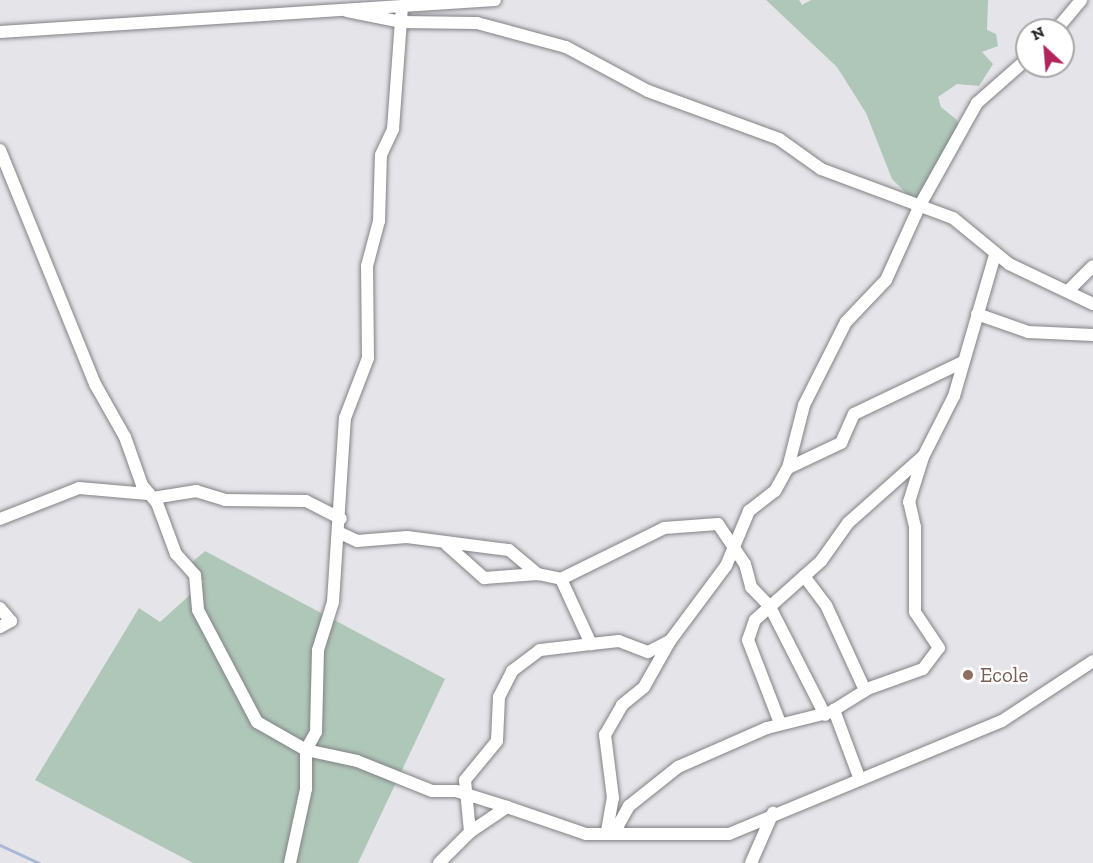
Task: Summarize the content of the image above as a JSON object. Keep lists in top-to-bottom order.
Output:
{
  "places": ["Ecole"],
  "north": "top left"
}
